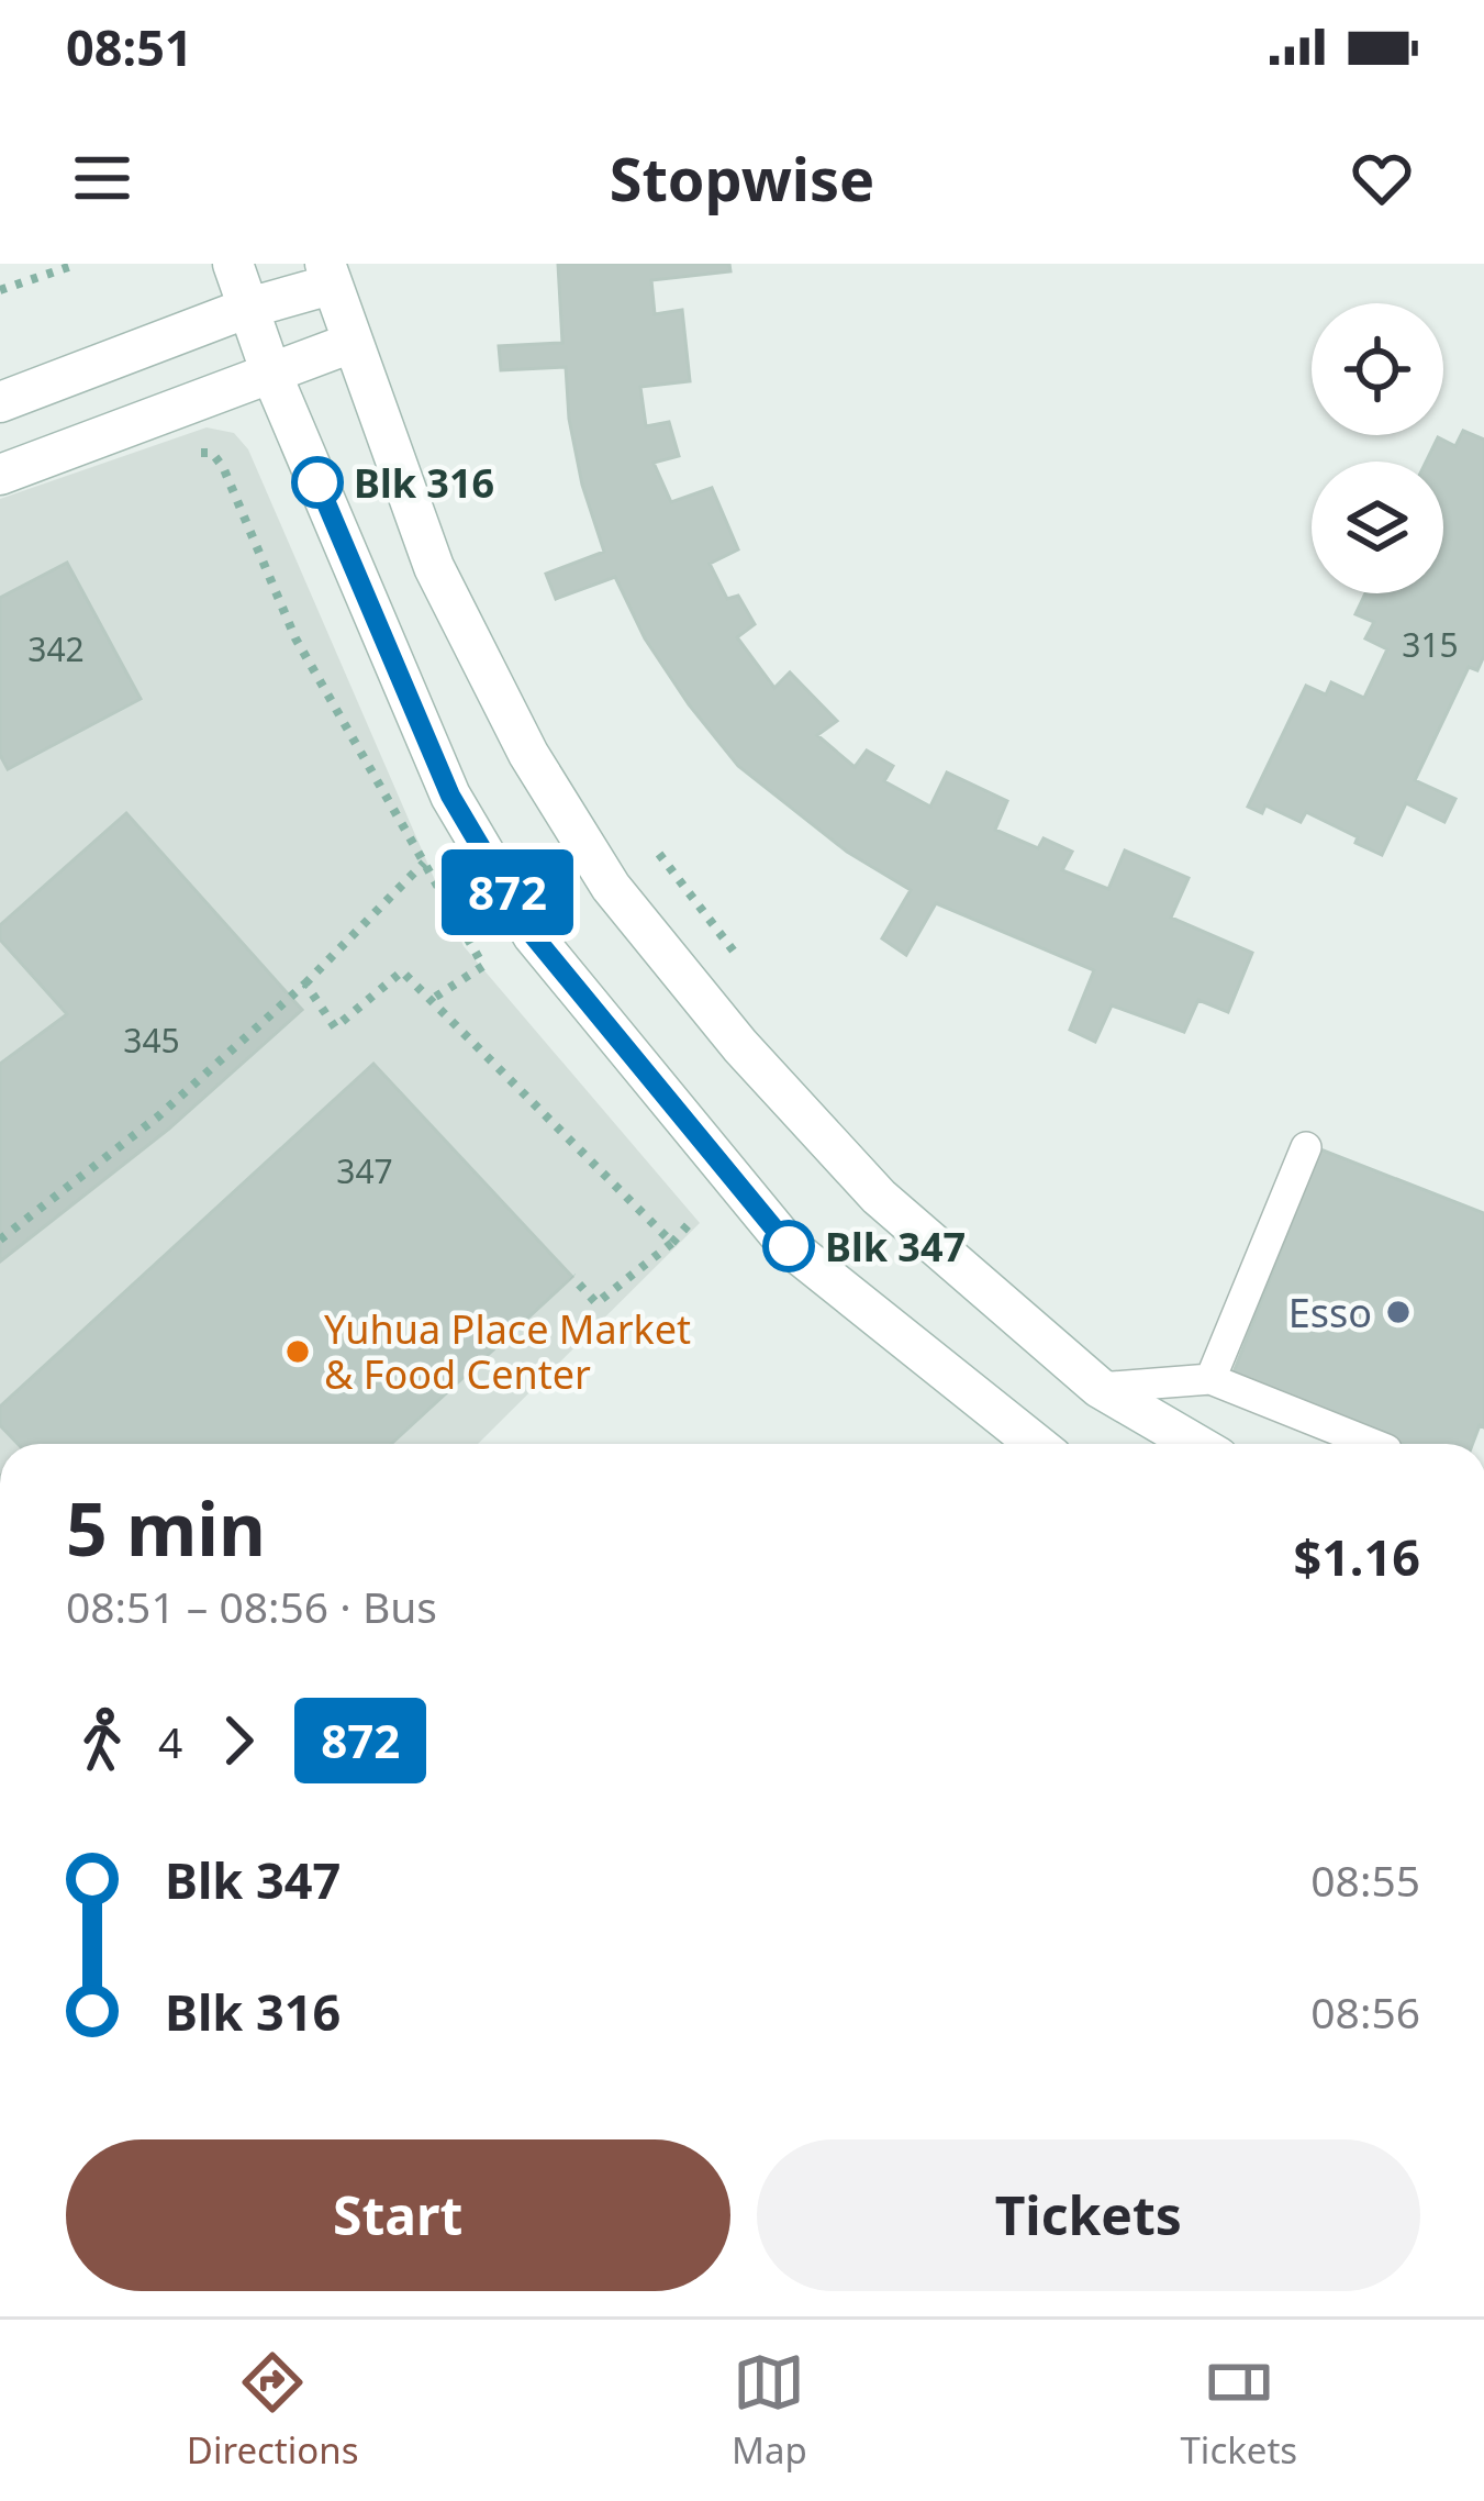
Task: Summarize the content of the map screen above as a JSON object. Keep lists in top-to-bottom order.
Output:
{
  "places": [
    "Blk 316",
    "Blk 347",
    "Esso",
    "Yuhua Place Market & Food Center"
  ],
  "lines": ["bus line 872"],
  "house_numbers": [
    "315",
    "342",
    "345",
    "347"
  ],
  "page": {
    "status": "08:51",
    "header": "Stopwise",
    "on_map": "872",
    "heading": ["5 min", "08:51 – 08:56 · Bus", "$1.16"],
    "legs": ["4", "872"],
    "list": [
      {
        "name": "Blk 347",
        "value": "08:55"
      },
      {
        "name": "Blk 316",
        "value": "08:56"
      }
    ],
    "buttons": ["Start", "Tickets"],
    "tabs": ["Directions", "Map", "Tickets"]
  }
}
